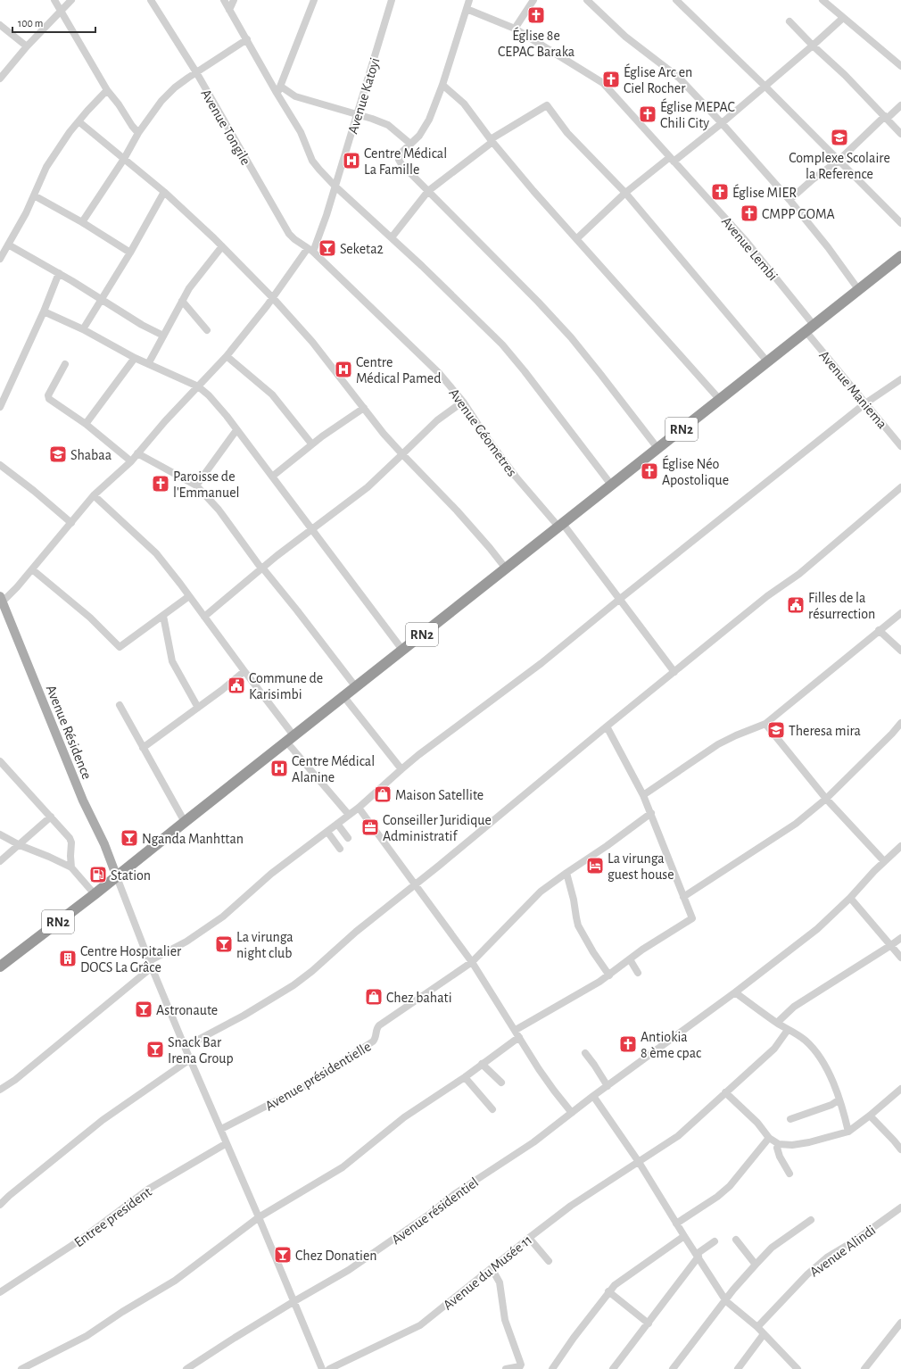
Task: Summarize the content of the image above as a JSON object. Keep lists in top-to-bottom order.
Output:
{
  "streets": {
    "highway": ["RN2"],
    "main road": ["Avenue Résidence"],
    "street": [
      "Avenue Katoyi",
      "Avenue Tongile",
      "Avenue Lembi",
      "Avenue Maniema",
      "Avenue Géometres",
      "Avenue présidentielle",
      "Avenue résidentiel",
      "Entree president",
      "Avenue Alindi",
      "Avenue du Musée 11"
    ]
  },
  "crossings": [
    ["Avenue Katoyi", "Avenue Tongile"],
    ["Avenue Katoyi", "Avenue Géometres"],
    ["Avenue Katoyi", "Avenue Résidence"],
    ["Avenue Tongile", "Avenue Géometres"],
    ["Avenue Lembi", "Avenue Maniema"],
    ["Avenue Lembi", "RN2"],
    ["Avenue Maniema", "RN2"],
    ["RN2", "Avenue Géometres"],
    ["RN2", "Avenue Résidence"]
  ],
  "places": {
    "church": [
      "Église 8e CEPAC Baraka",
      "Église Arc en Ciel Rocher",
      "Église MEPAC Chili City",
      "Église MIER",
      "CMPP GOMA",
      "Église Néo Apostolique",
      "Paroisse de l'Emmanuel",
      "Antiokia 8 ème cpac"
    ],
    "school or university": ["Complexe Scolaire la Reference", "Shabaa", "Theresa mira"],
    "hospital": ["Centre Médical La Famille", "Centre Médical Pamed", "Centre Médical Alanine"],
    "bar": [
      "Seketa2",
      "Nganda Manhttan",
      "La virunga night club",
      "Astronaute",
      "Snack Bar Irena Group",
      "Chez Donatien"
    ],
    "public building": ["Filles de la résurrection", "Commune de Karisimbi"],
    "shop": ["Maison Satellite", "Chez bahati"],
    "office": ["Conseiller Juridique Administratif"],
    "hotel": ["La virunga guest house"],
    "fuel station": ["Station"],
    "building": ["Centre Hospitalier DOCS La Grâce"]
  },
  "scale_bar": "100 m"
}
